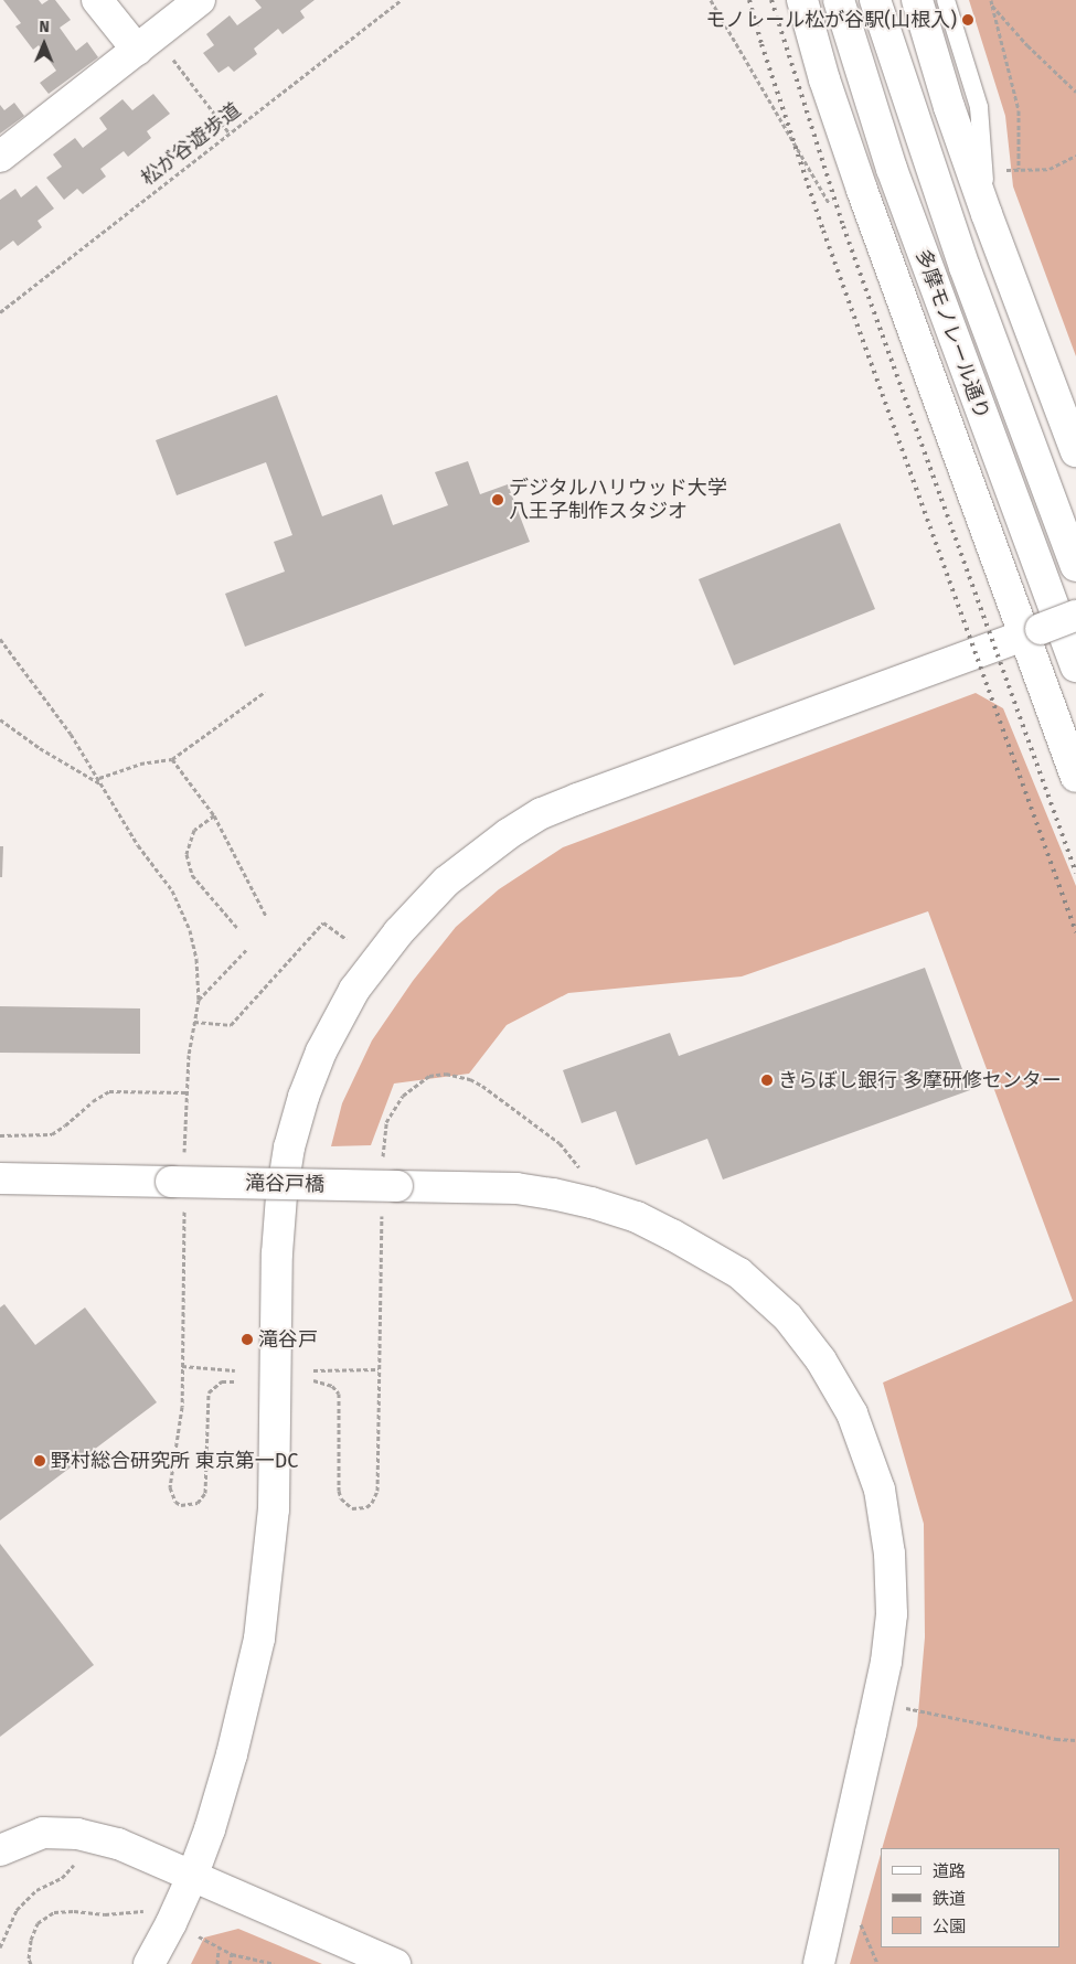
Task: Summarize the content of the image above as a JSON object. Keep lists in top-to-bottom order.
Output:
{
  "streets": {
    "street": ["多摩モノレール通り", "滝谷戸橋"],
    "path": ["松が谷遊歩道"]
  },
  "places": [
    "モノレール松が谷駅(山根入)",
    "デジタルハリウッド大学 八王子制作スタジオ",
    "きらぼし銀行 多摩研修センター",
    "滝谷戸",
    "野村総合研究所 東京第一DC"
  ],
  "legend": ["道路", "鉄道", "公園"],
  "north": "top"
}
